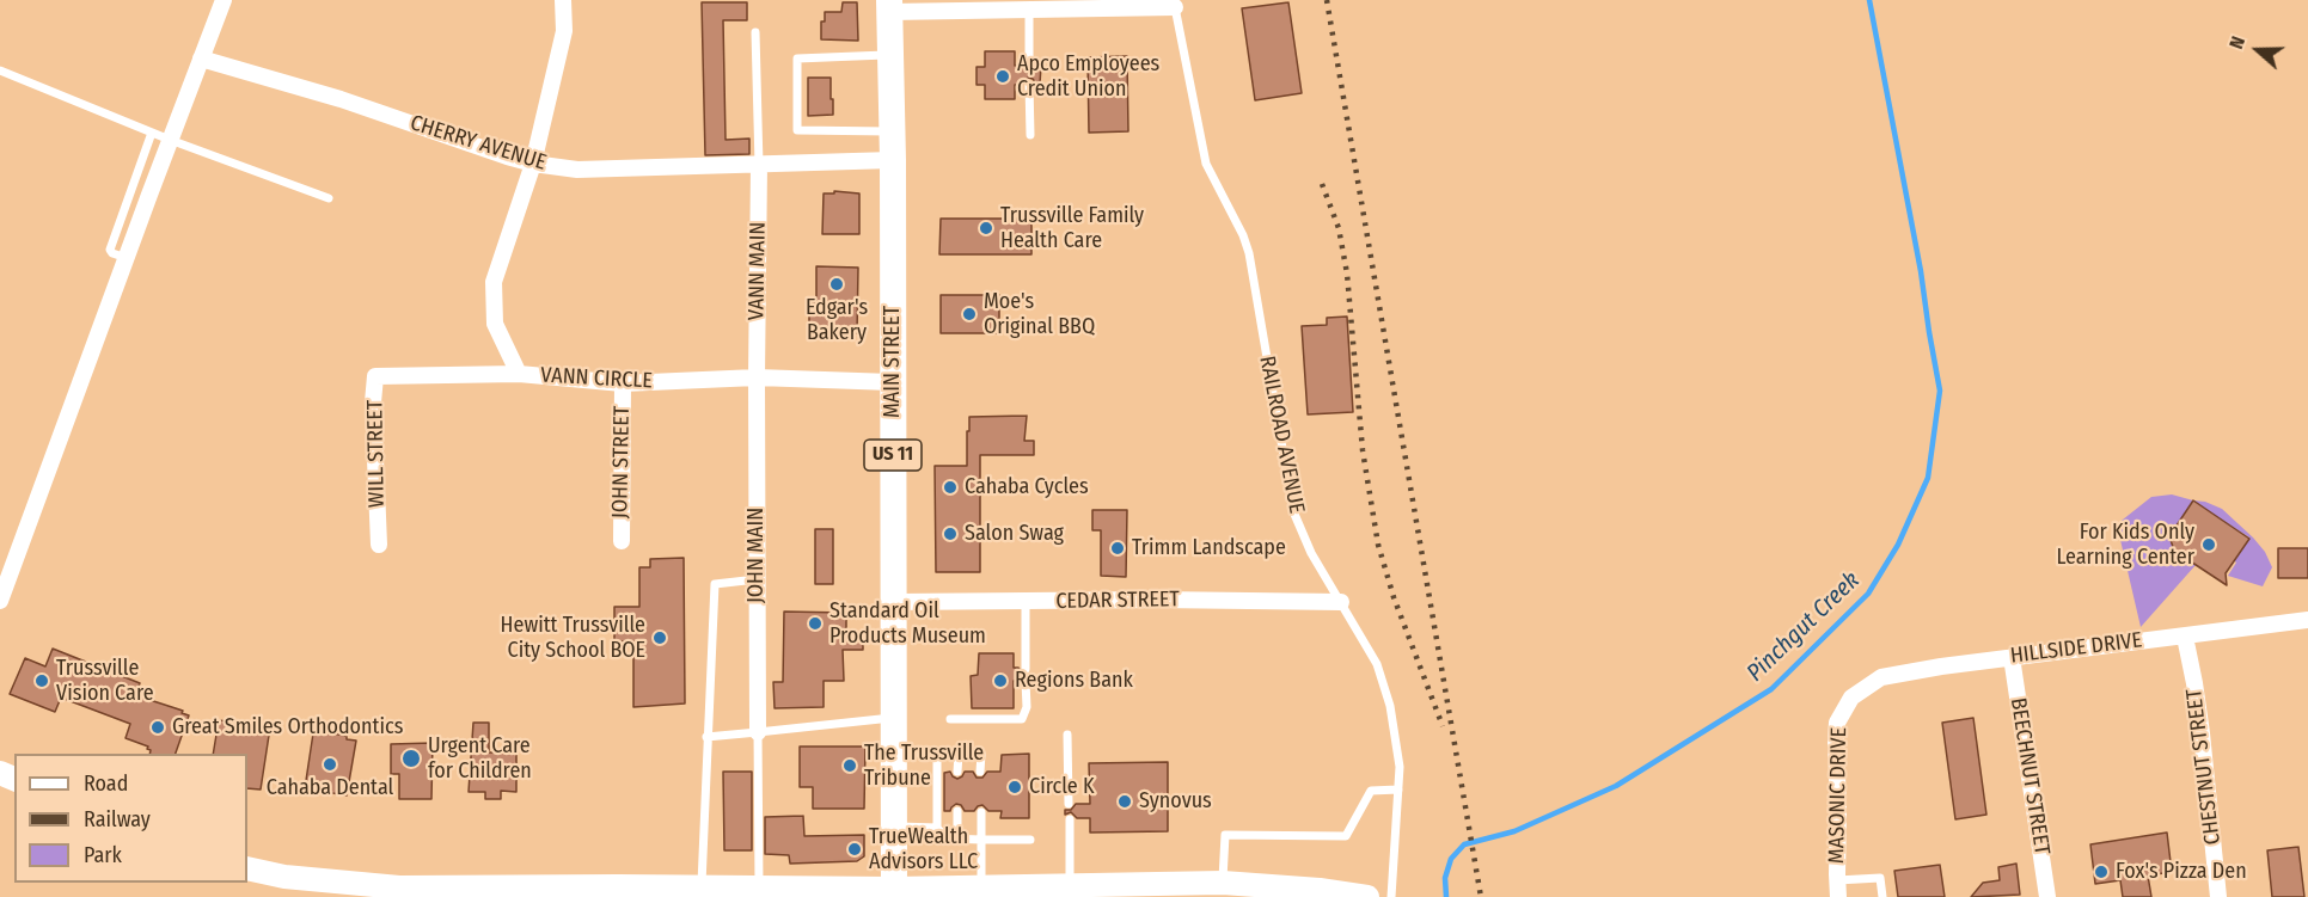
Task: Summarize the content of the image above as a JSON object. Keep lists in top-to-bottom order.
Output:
{
  "streets": {
    "main road": ["MAIN STREET", "US 11"],
    "street": [
      "CHERRY AVENUE",
      "VANN MAIN",
      "VANN CIRCLE",
      "WILL STREET",
      "JOHN STREET",
      "JOHN MAIN",
      "CEDAR STREET",
      "HILLSIDE DRIVE",
      "CHESTNUT STREET",
      "BEECHNUT STREET",
      "MASONIC DRIVE"
    ],
    "lane": ["RAILROAD AVENUE"]
  },
  "crossings": [
    ["CHERRY AVENUE", "VANN MAIN"],
    ["CHERRY AVENUE", "MAIN STREET"],
    ["CHERRY AVENUE", "VANN CIRCLE"],
    ["VANN MAIN", "VANN CIRCLE"],
    ["VANN MAIN", "JOHN MAIN"],
    ["MAIN STREET", "VANN CIRCLE"],
    ["MAIN STREET", "CEDAR STREET"],
    ["VANN CIRCLE", "WILL STREET"],
    ["VANN CIRCLE", "JOHN STREET"],
    ["VANN CIRCLE", "JOHN MAIN"],
    ["RAILROAD AVENUE", "CEDAR STREET"],
    ["HILLSIDE DRIVE", "CHESTNUT STREET"],
    ["HILLSIDE DRIVE", "BEECHNUT STREET"],
    ["HILLSIDE DRIVE", "MASONIC DRIVE"]
  ],
  "water": ["Pinchgut Creek"],
  "places": [
    "Apco Employees Credit Union",
    "Trussville Family Health Care",
    "Edgar's Bakery",
    "Moe's Original BBQ",
    "Cahaba Cycles",
    "Salon Swag",
    "For Kids Only Learning Center",
    "Trimm Landscape",
    "Standard Oil Products Museum",
    "Hewitt Trussville City School BOE",
    "Trussville Vision Care",
    "Regions Bank",
    "Great Smiles Orthodontics",
    "Urgent Care for Children",
    "Cahaba Dental",
    "The Trussville Tribune",
    "Circle K",
    "Synovus",
    "TrueWealth Advisors LLC",
    "Fox's Pizza Den"
  ],
  "legend": ["Road", "Railway", "Park"],
  "north": "left"
}
